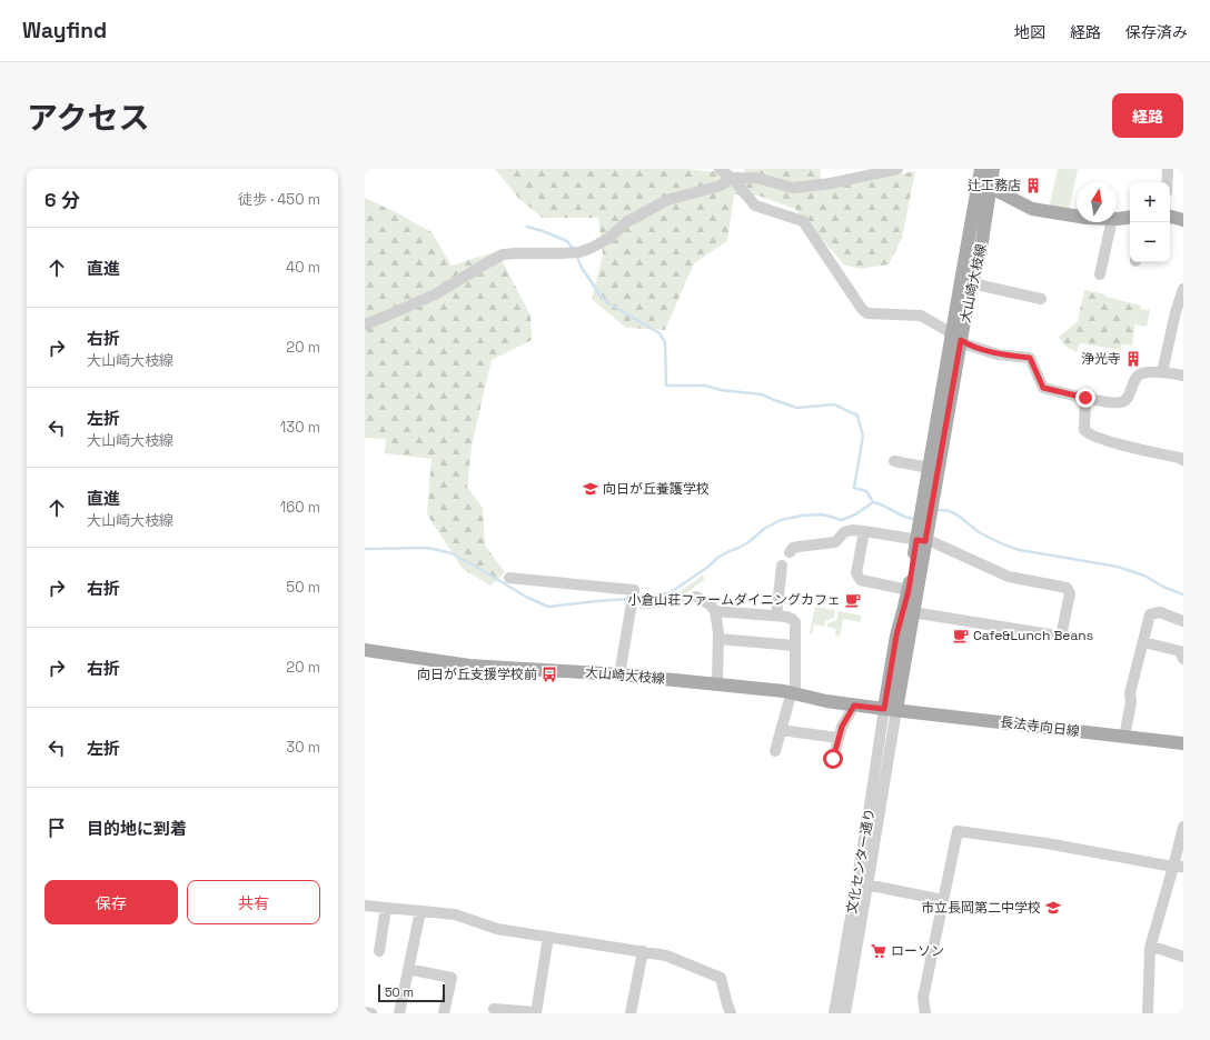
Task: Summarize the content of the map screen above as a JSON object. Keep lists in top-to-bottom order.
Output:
{
  "streets": {
    "main road": ["大山崎大枝線", "長法寺向日線"],
    "street": ["文化センター通り"]
  },
  "crossings": [
    ["大山崎大枝線", "長法寺向日線"],
    ["大山崎大枝線", "文化センター通り"],
    ["長法寺向日線", "文化センター通り"]
  ],
  "places": {
    "building": ["辻工務店", "浄光寺"],
    "school or university": ["向日が丘養護学校", "市立長岡第二中学校"],
    "cafe": ["小倉山荘ファームダイニングカフェ", "Cafe&Lunch Beans"],
    "bus stop": ["向日が丘支援学校前"],
    "supermarket": ["ローソン"]
  },
  "scale_bar": "50 m",
  "north": "top",
  "page": {
    "header": "Wayfind",
    "nav": ["地図", "経路", "保存済み"],
    "title": "アクセス",
    "buttons": [
      "経路",
      ["保存", "共有"]
    ],
    "heading": ["6 分", "徒歩 · 450 m"],
    "map_buttons": ["+", "−"],
    "list": [
      ["直進", "40 m"],
      ["右折", "大山崎大枝線", "20 m"],
      ["左折", "大山崎大枝線", "130 m"],
      ["直進", "大山崎大枝線", "160 m"],
      ["右折", "50 m"],
      ["右折", "20 m"],
      ["左折", "30 m"],
      "目的地に到着"
    ],
    "scale": "50 m"
  }
}
